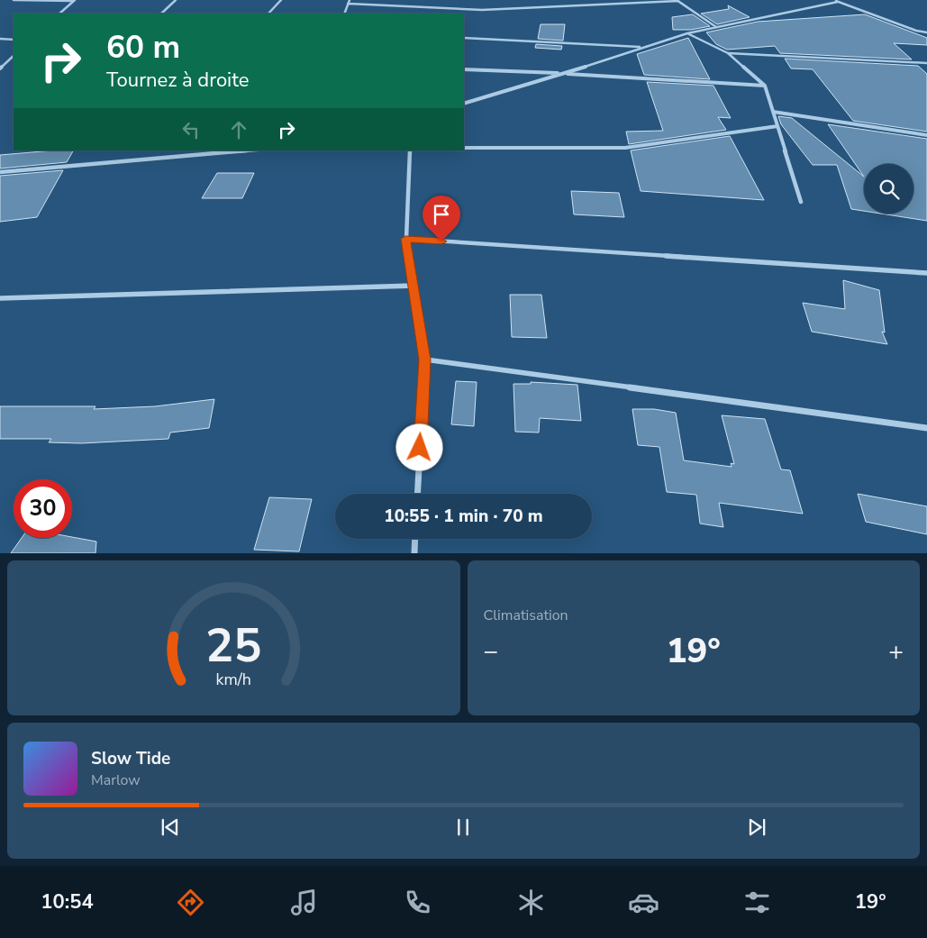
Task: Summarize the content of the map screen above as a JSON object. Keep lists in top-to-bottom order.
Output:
{
  "page": {
    "turn": ["60 m", "Tournez à droite"],
    "limit": "30",
    "trip": "10:55 · 1 min · 70 m",
    "tile": "Climatisation",
    "heat": ["−", "19°", "+"],
    "song": ["Slow Tide", "Marlow"],
    "tabs": ["10:54", "19°"],
    "gauge": ["25", "km/h"]
  }
}
